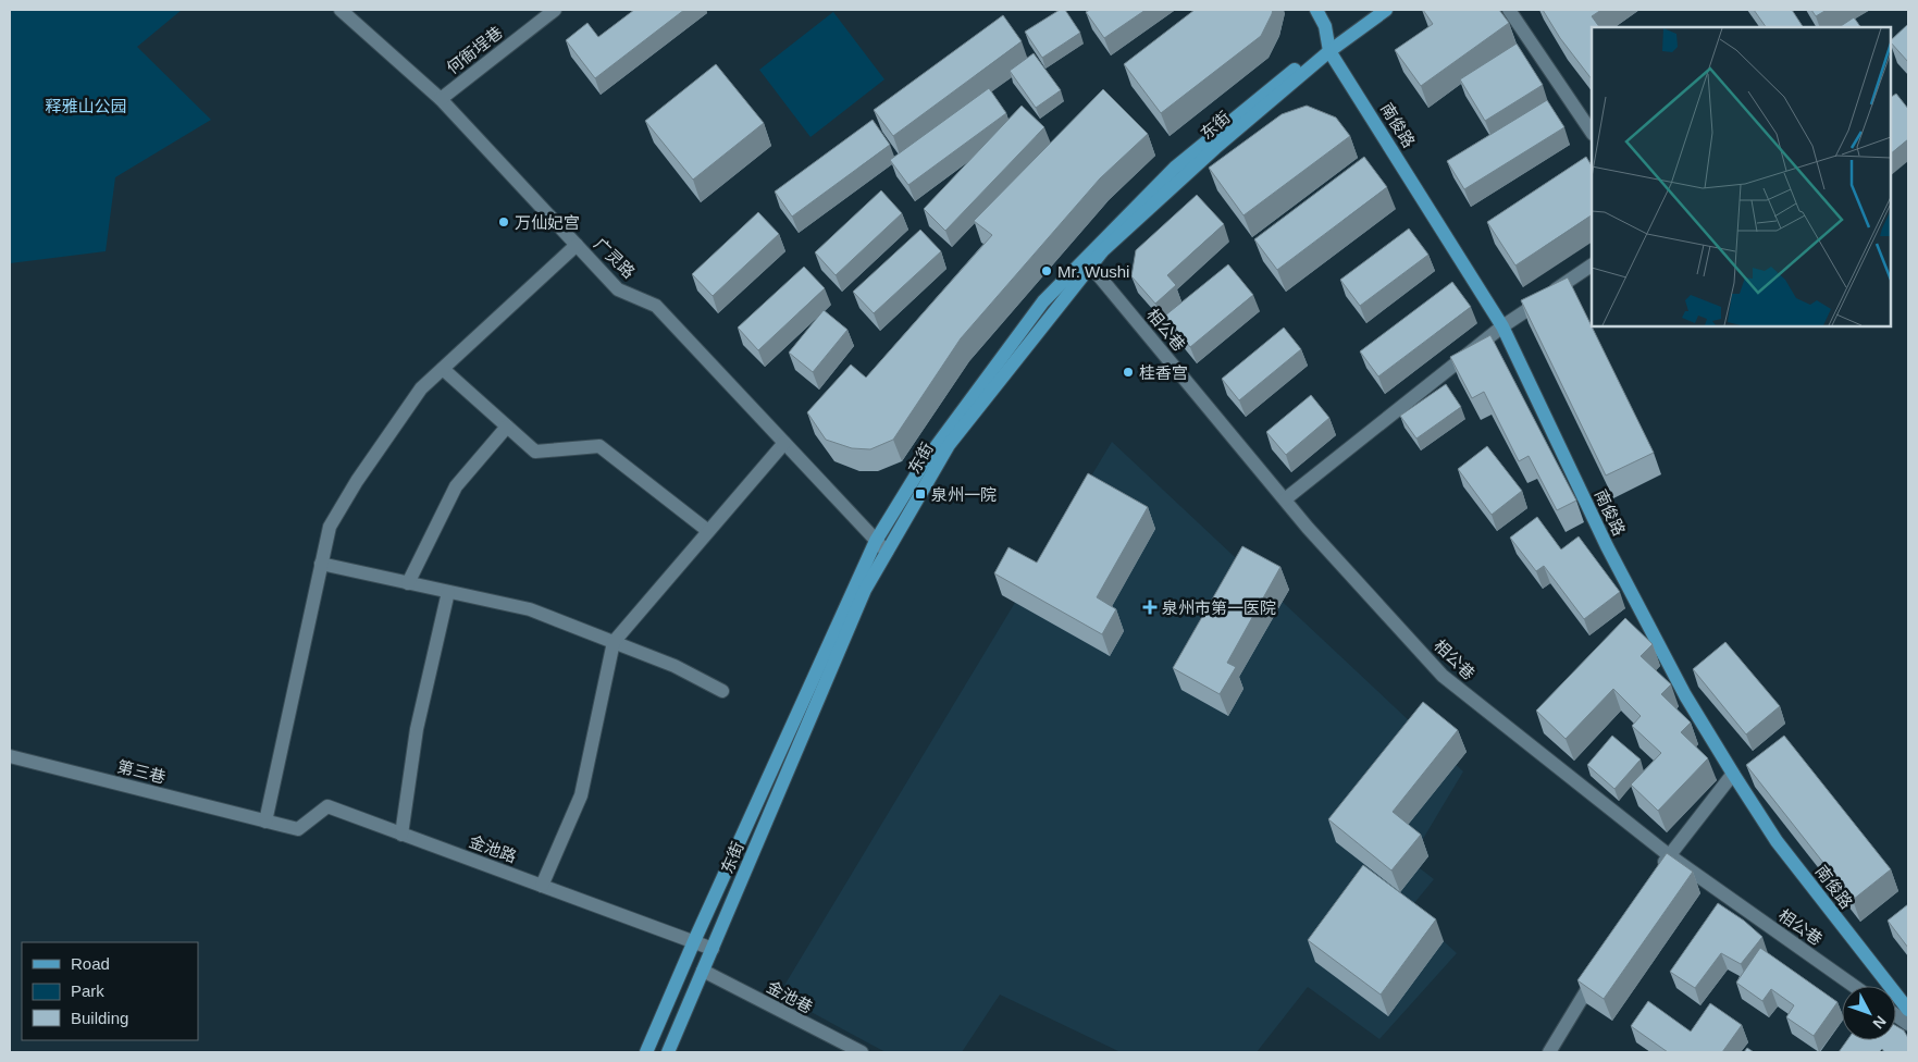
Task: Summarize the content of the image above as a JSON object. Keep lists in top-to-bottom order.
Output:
{
  "streets": {
    "main road": ["东街", "南俊路"],
    "street": [
      "何衙埕巷",
      "广灵路",
      "相公巷",
      "第三巷",
      "金池路",
      "金池巷"
    ]
  },
  "crossings": [
    ["何衙埕巷", "广灵路"],
    ["东街", "南俊路"],
    ["东街", "广灵路"],
    ["东街", "相公巷"],
    ["东街", "金池路"],
    ["东街", "金池巷"],
    ["第三巷", "金池路"]
  ],
  "parks": ["释雅山公园"],
  "places": {
    "other": ["万仙妃宫", "Mr. Wushi", "桂香宫"],
    "transit": ["泉州一院"],
    "health": ["泉州市第一医院"]
  },
  "legend": ["Road", "Park", "Building"],
  "north": "bottom right"
}
